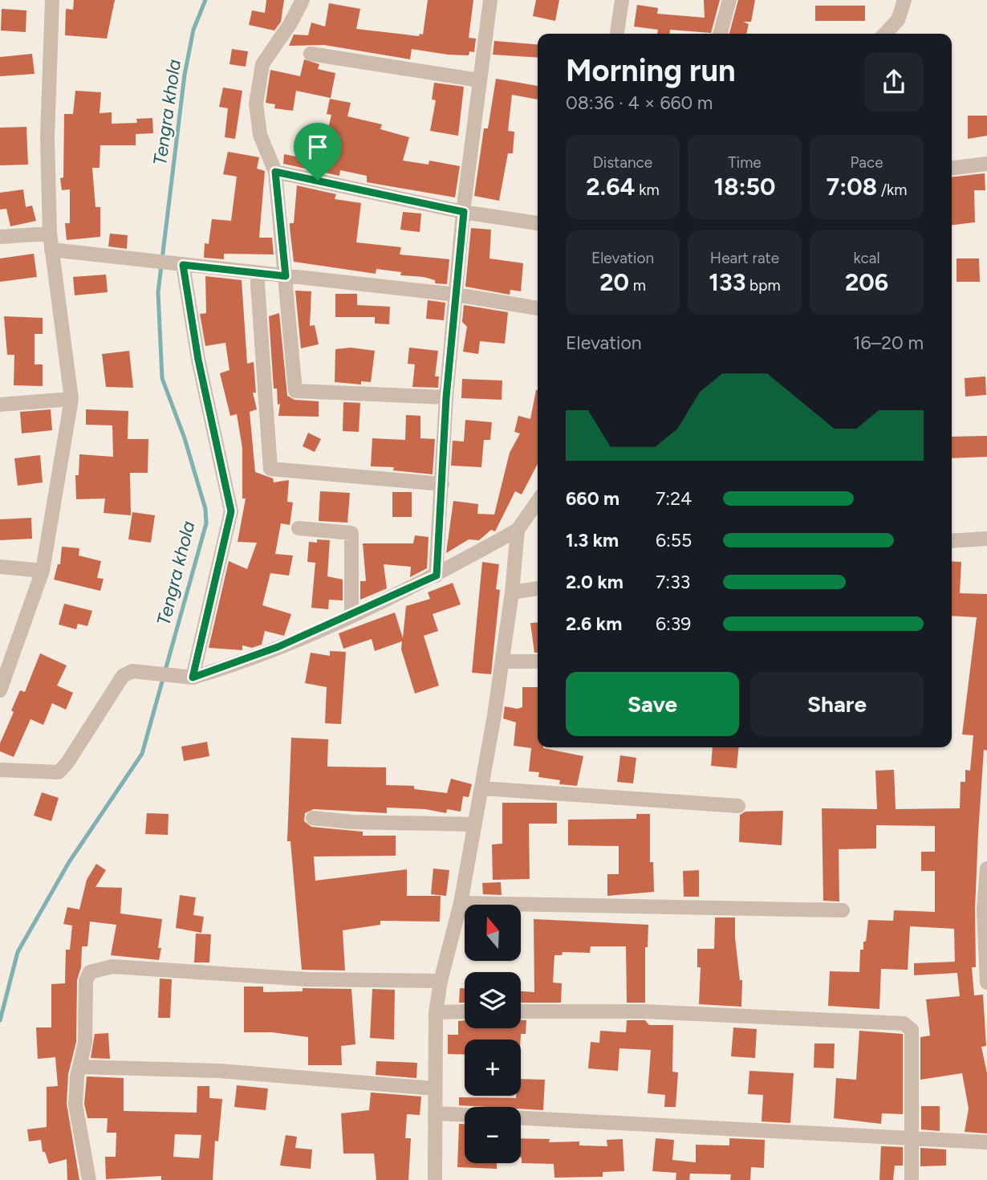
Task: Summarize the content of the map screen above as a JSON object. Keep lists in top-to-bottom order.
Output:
{
  "water": ["Tengra khola"],
  "north": "top",
  "page": {
    "heading": ["Morning run", "08:36 · 4 × 660 m"],
    "stats": [
      ["Distance", "2.64 km"],
      ["Time", "18:50"],
      ["Pace", "7:08 /km"],
      ["Elevation", "20 m"],
      ["Heart rate", "133 bpm"],
      ["kcal", "206"]
    ],
    "chart": ["Elevation", "16–20 m"],
    "list": [
      {
        "name": "660 m",
        "note": "7:24"
      },
      {
        "name": "1.3 km",
        "note": "6:55"
      },
      {
        "name": "2.0 km",
        "note": "7:33"
      },
      {
        "name": "2.6 km",
        "note": "6:39"
      }
    ],
    "buttons": ["Save", "Share"],
    "map_buttons": ["+", "−"]
  }
}
